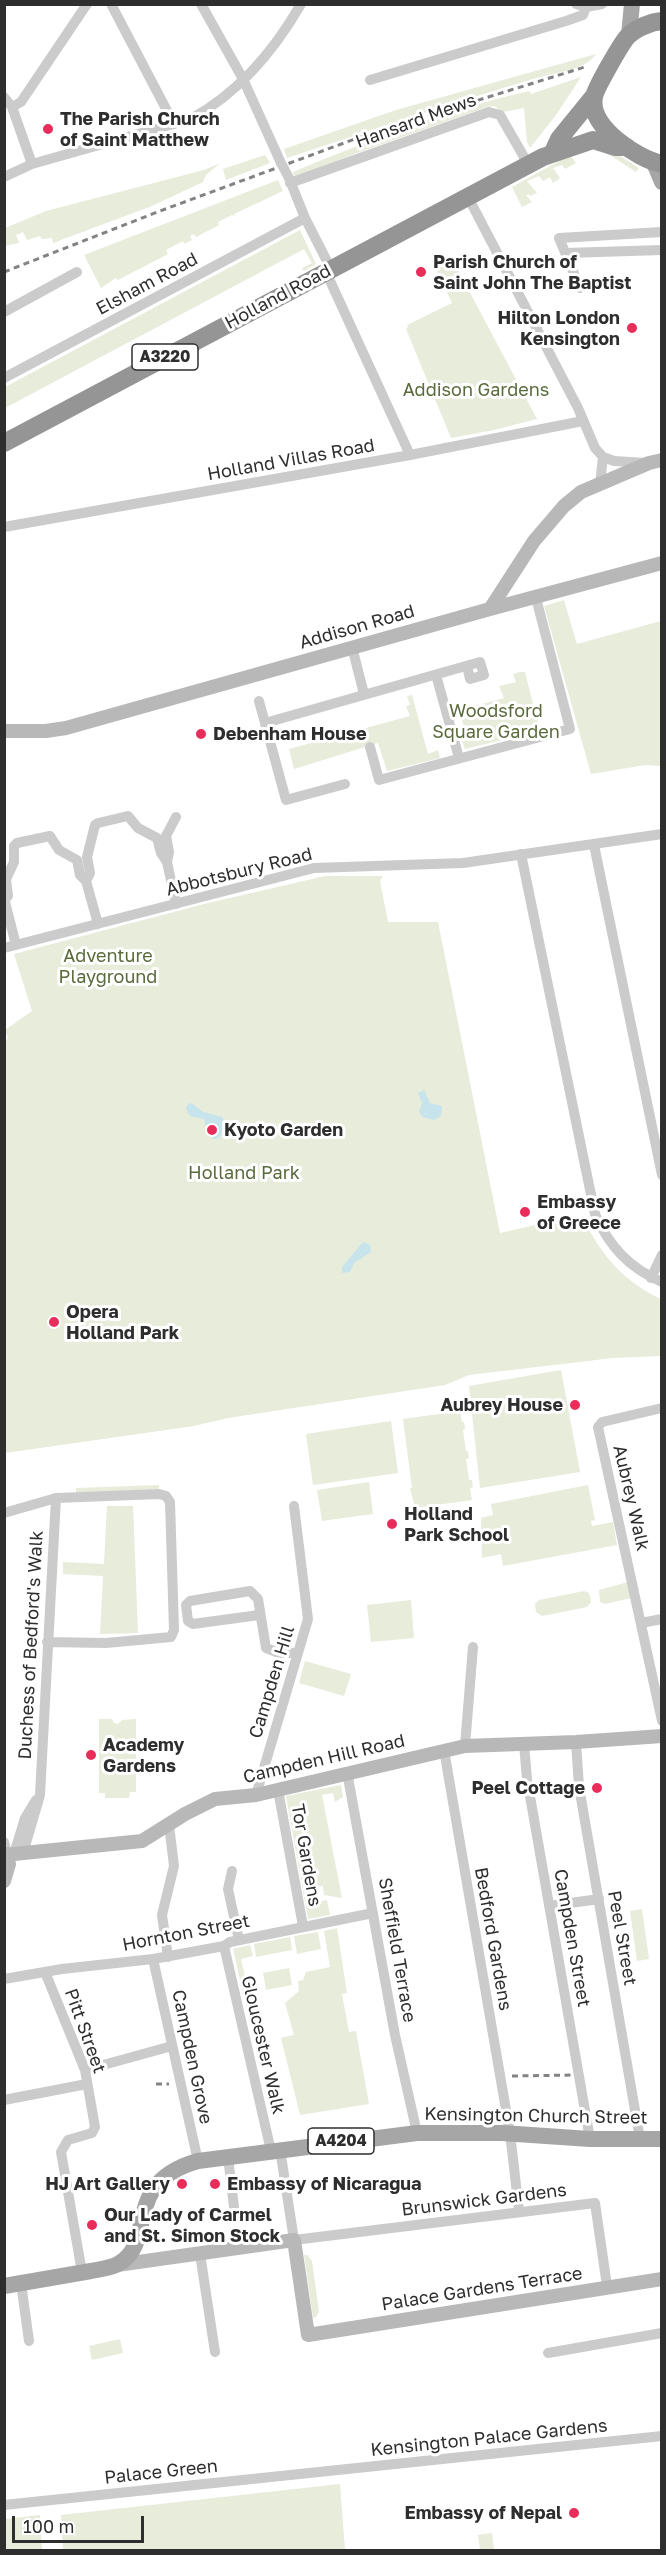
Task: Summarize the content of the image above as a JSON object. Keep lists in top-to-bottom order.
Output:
{
  "streets": {
    "highway": ["Holland Road", "A3220"],
    "main road": ["Kensington Church Street", "A4204"],
    "street": [
      "Hansard Mews",
      "Elsham Road",
      "Holland Villas Road",
      "Addison Road",
      "Abbotsbury Road",
      "Aubrey Walk",
      "Duchess of Bedford's Walk",
      "Campden Hill",
      "Campden Hill Road",
      "Tor Gardens",
      "Hornton Street",
      "Campden Street",
      "Peel Street",
      "Bedford Gardens",
      "Sheffield Terrace",
      "Pitt Street",
      "Gloucester Walk",
      "Campden Grove",
      "Brunswick Gardens",
      "Palace Gardens Terrace",
      "Kensington Palace Gardens",
      "Palace Green"
    ]
  },
  "crossings": [
    ["Hansard Mews", "Holland Road"],
    ["Holland Road", "A3220"],
    ["Duchess of Bedford's Walk", "Campden Hill Road"],
    ["Campden Hill", "Campden Hill Road"],
    ["Campden Hill Road", "Tor Gardens"],
    ["Campden Hill Road", "Campden Street"],
    ["Campden Hill Road", "Peel Street"],
    ["Campden Hill Road", "Bedford Gardens"],
    ["Campden Hill Road", "Sheffield Terrace"],
    ["Tor Gardens", "Hornton Street"],
    ["Hornton Street", "Sheffield Terrace"],
    ["Hornton Street", "Pitt Street"],
    ["Hornton Street", "Gloucester Walk"],
    ["Hornton Street", "Campden Grove"],
    ["Campden Street", "Kensington Church Street"],
    ["Peel Street", "Kensington Church Street"],
    ["Bedford Gardens", "Kensington Church Street"],
    ["Bedford Gardens", "Brunswick Gardens"],
    ["Sheffield Terrace", "Kensington Church Street"],
    ["Gloucester Walk", "Kensington Church Street"],
    ["Gloucester Walk", "Brunswick Gardens"],
    ["Gloucester Walk", "Palace Gardens Terrace"],
    ["Campden Grove", "Kensington Church Street"],
    ["Brunswick Gardens", "Palace Gardens Terrace"],
    ["Kensington Palace Gardens", "Palace Green"]
  ],
  "parks": [
    "Addison Gardens",
    "Woodsford Square Garden",
    "Adventure Playground",
    "Holland Park"
  ],
  "places": [
    "The Parish Church of Saint Matthew",
    "Parish Church of Saint John The Baptist",
    "Hilton London Kensington",
    "Debenham House",
    "Kyoto Garden",
    "Embassy of Greece",
    "Opera Holland Park",
    "Aubrey House",
    "Holland Park School",
    "Academy Gardens",
    "Peel Cottage",
    "HJ Art Gallery",
    "Embassy of Nicaragua",
    "Our Lady of Carmel and St. Simon Stock",
    "Embassy of Nepal"
  ],
  "scale_bar": "100 m"
}
